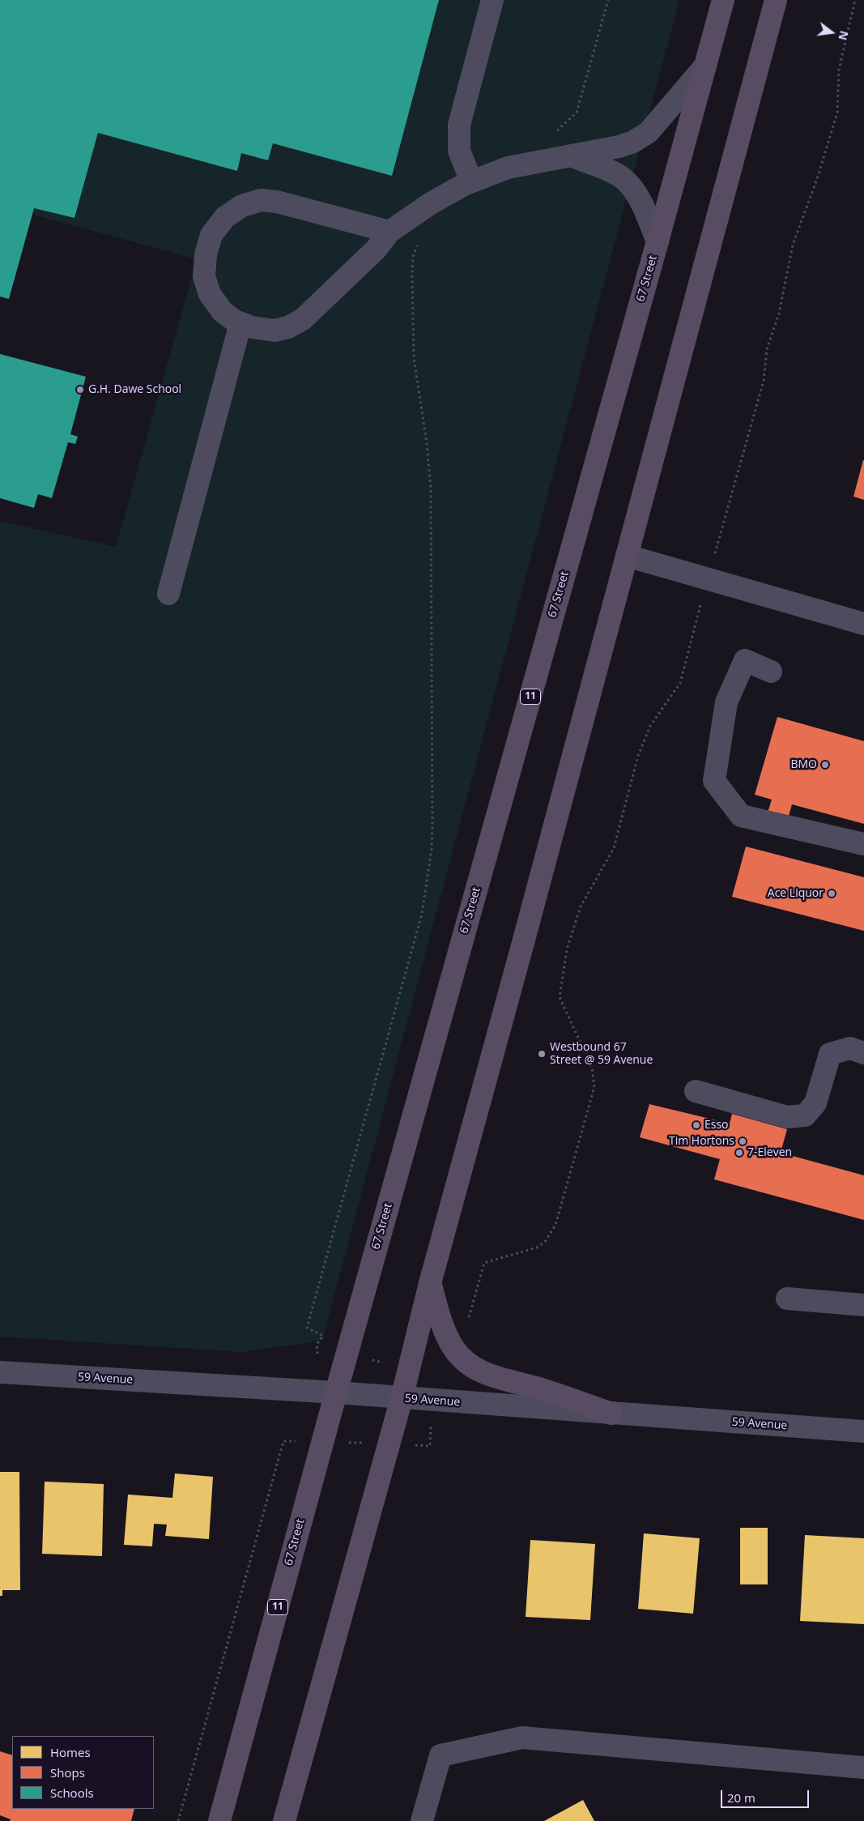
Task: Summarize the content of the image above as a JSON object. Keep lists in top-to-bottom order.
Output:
{
  "streets": {
    "main road": ["67 Street", "11"],
    "street": ["59 Avenue"]
  },
  "crossings": [
    ["67 Street", "59 Avenue"]
  ],
  "places": [
    "G.H. Dawe School",
    "BMO",
    "Ace Liquor",
    "Westbound 67 Street @ 59 Avenue",
    "Esso",
    "Tim Hortons",
    "7-Eleven"
  ],
  "legend": ["Homes", "Shops", "Schools"],
  "scale_bar": "20 m",
  "north": "right"
}
